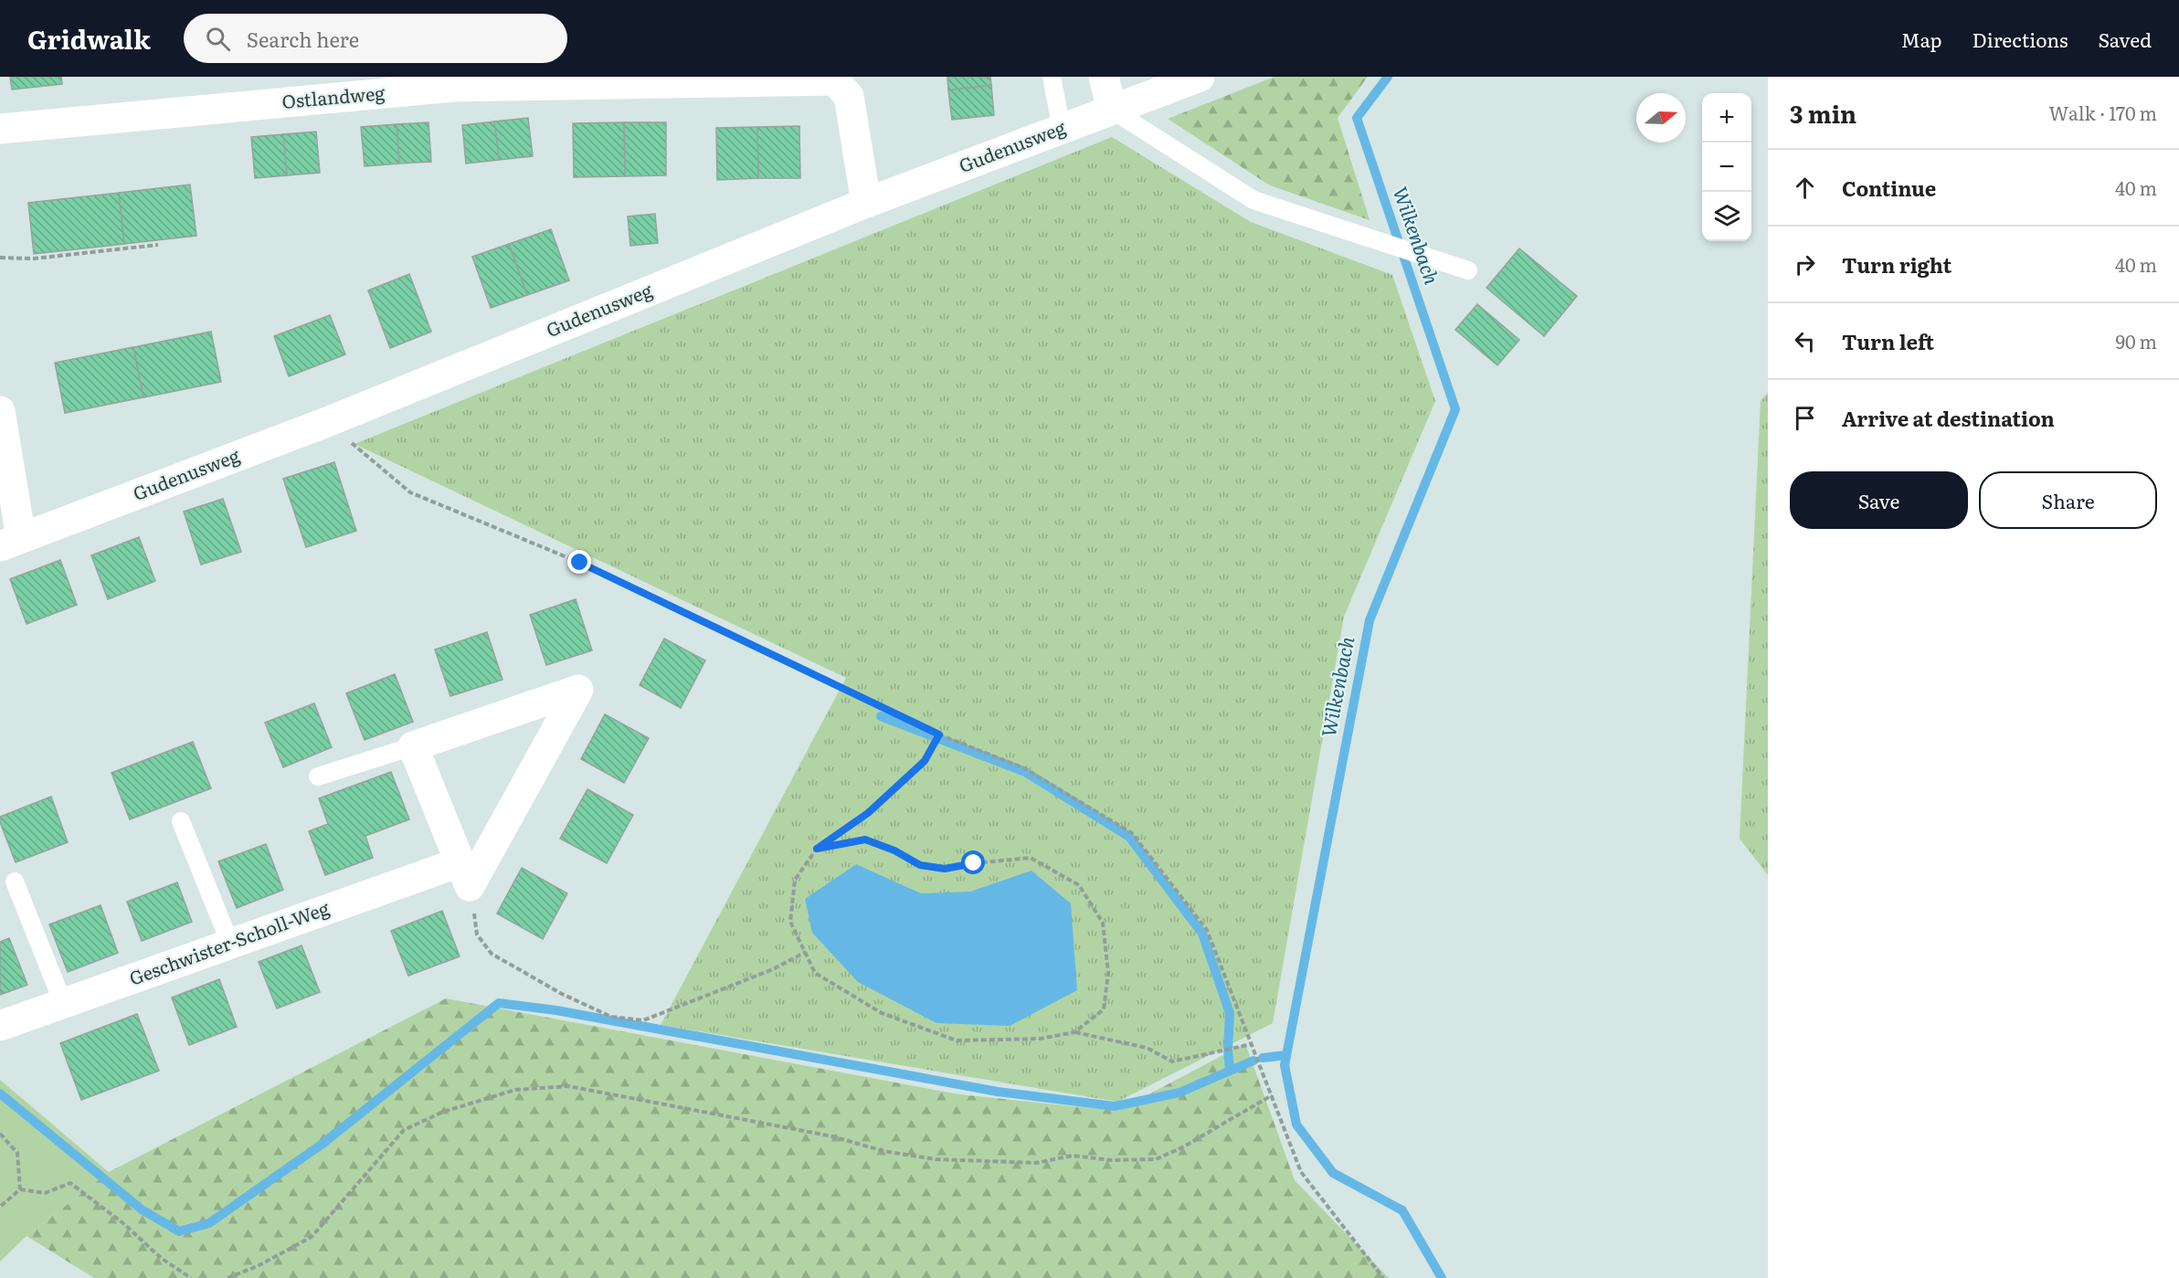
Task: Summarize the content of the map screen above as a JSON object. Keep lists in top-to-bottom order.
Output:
{
  "streets": {
    "street": ["Ostlandweg", "Gudenusweg", "Geschwister-Scholl-Weg"]
  },
  "crossings": [
    ["Ostlandweg", "Gudenusweg"]
  ],
  "water": ["Wilkenbach"],
  "north": "right",
  "page": {
    "header": "Gridwalk",
    "search": "Search here",
    "nav": ["Map", "Directions", "Saved"],
    "heading": ["3 min", "Walk · 170 m"],
    "map_buttons": ["+", "−"],
    "list": [
      ["Continue", "40 m"],
      ["Turn right", "40 m"],
      ["Turn left", "90 m"],
      "Arrive at destination"
    ],
    "buttons": ["Save", "Share"]
  }
}
